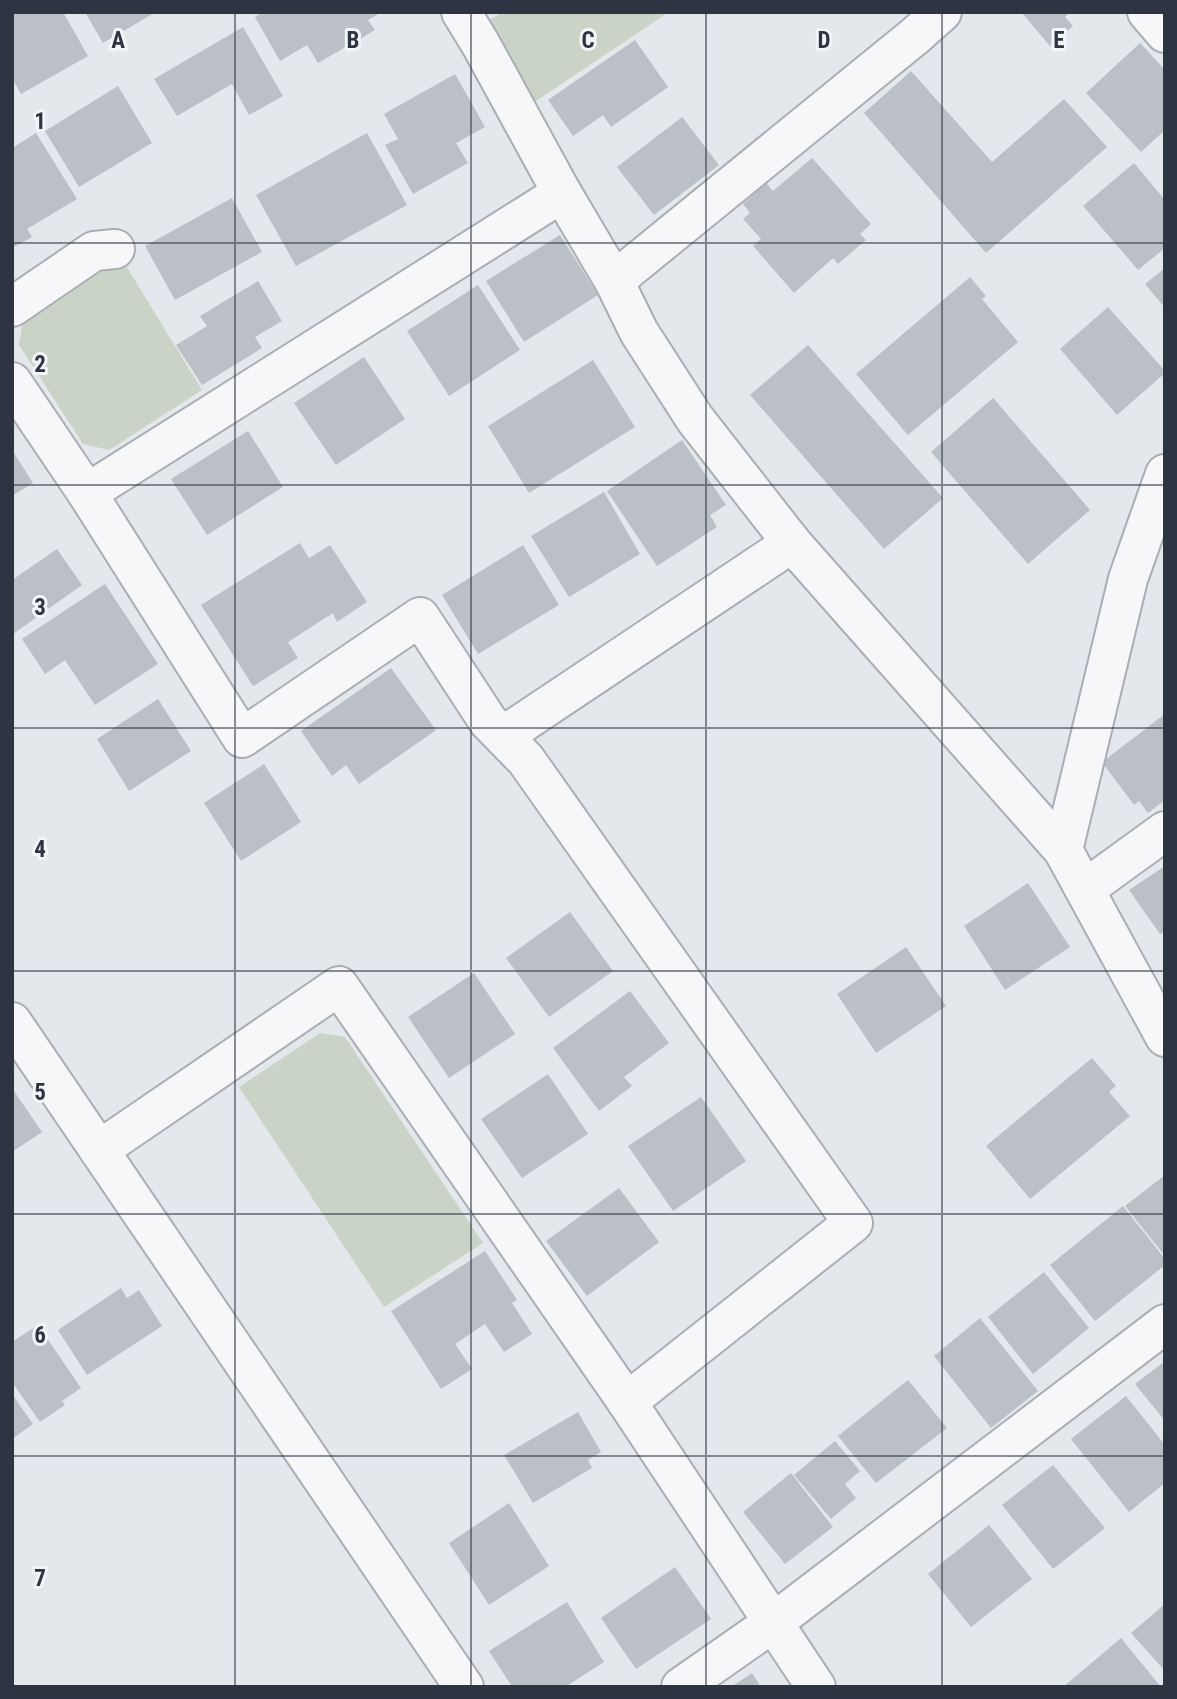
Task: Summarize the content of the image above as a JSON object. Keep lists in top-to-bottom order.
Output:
{
  "grid": {
    "columns": [
      "A",
      "B",
      "C",
      "D",
      "E"
    ],
    "rows": [
      "1",
      "2",
      "3",
      "4",
      "5",
      "6",
      "7"
    ]
  }
}
